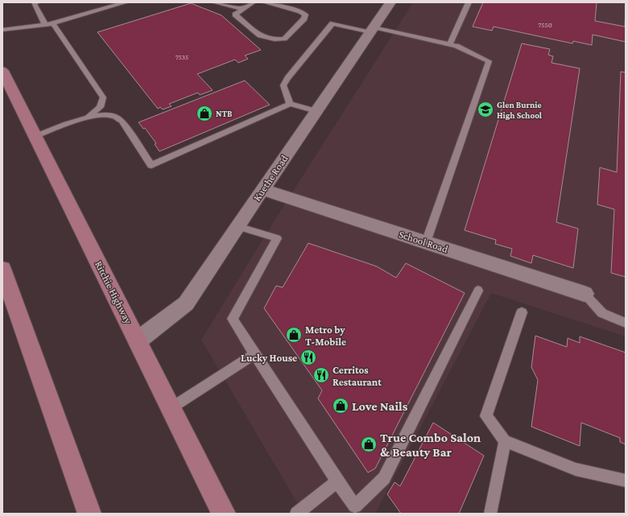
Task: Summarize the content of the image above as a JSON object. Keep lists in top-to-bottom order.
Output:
{
  "streets": {
    "main road": ["Ritchie Highway"],
    "street": ["Kuethe Road", "School Road"]
  },
  "crossings": [
    ["Kuethe Road", "School Road"],
    ["Kuethe Road", "Ritchie Highway"]
  ],
  "places": {
    "school or university": ["Glen Burnie High School"],
    "shop": [
      "NTB",
      "Metro by T-Mobile",
      "Love Nails",
      "True Combo Salon & Beauty Bar"
    ],
    "restaurant": ["Lucky House", "Cerritos Restaurant"]
  },
  "house_numbers": ["7550", "7535"]
}
